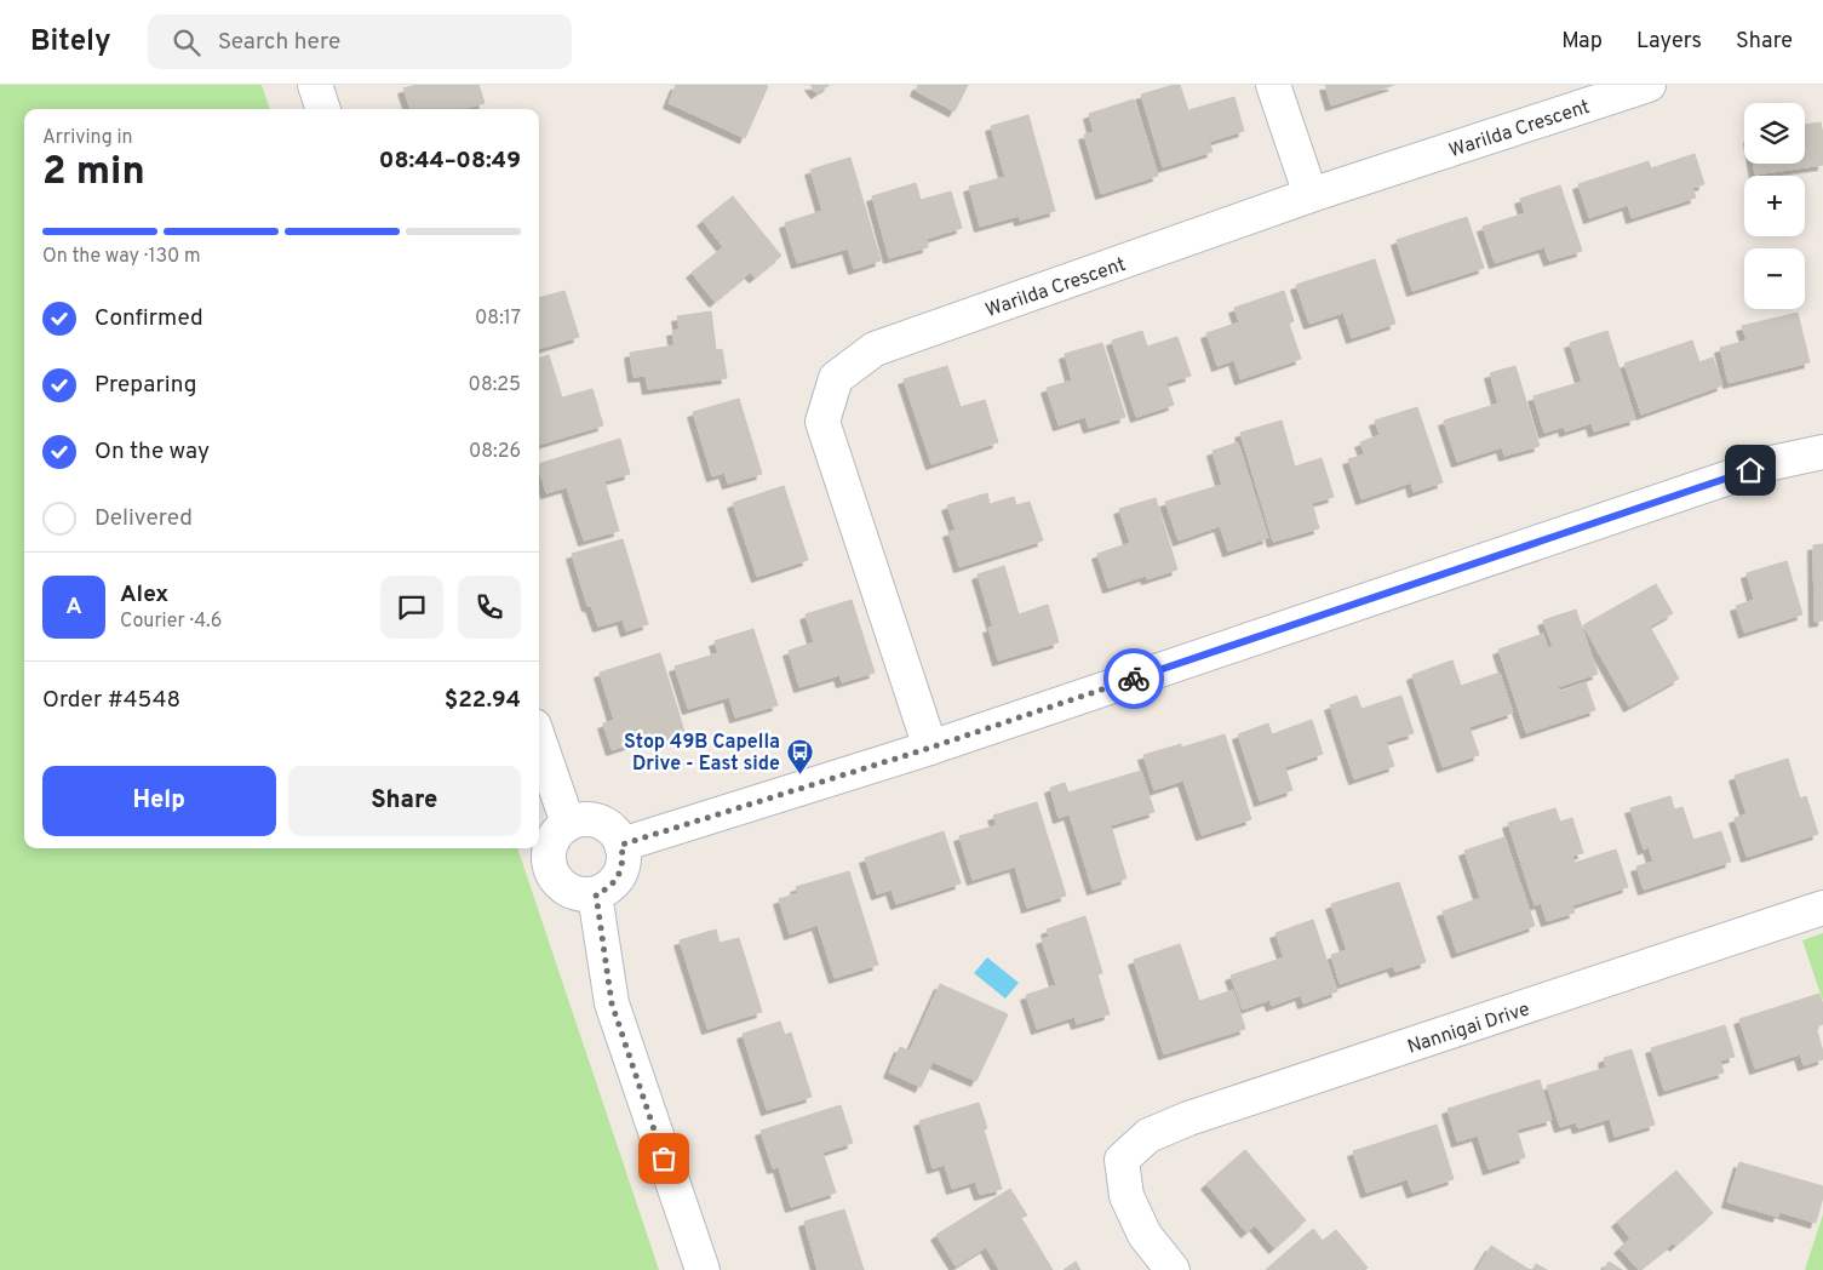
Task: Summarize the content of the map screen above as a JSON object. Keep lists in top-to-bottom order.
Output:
{
  "streets": {
    "street": ["Warilda Crescent", "Nannigai Drive"]
  },
  "places": {
    "bus stop": ["Stop 49B Capella Drive - East side"]
  },
  "page": {
    "header": "Bitely",
    "search": "Search here",
    "nav": ["Map", "Layers", "Share"],
    "map_buttons": ["+", "−"],
    "heading": ["2 min", "Arriving in", "08:44–08:49"],
    "panel": [
      "Alex",
      "Courier · 4.6",
      "Order #4548",
      "$22.94"
    ],
    "bar": "On the way · 130 m",
    "list": [
      ["Confirmed", "08:17"],
      ["Preparing", "08:25"],
      ["On the way", "08:26"],
      "Delivered"
    ],
    "round": "A",
    "buttons": ["Help", "Share"]
  }
}
